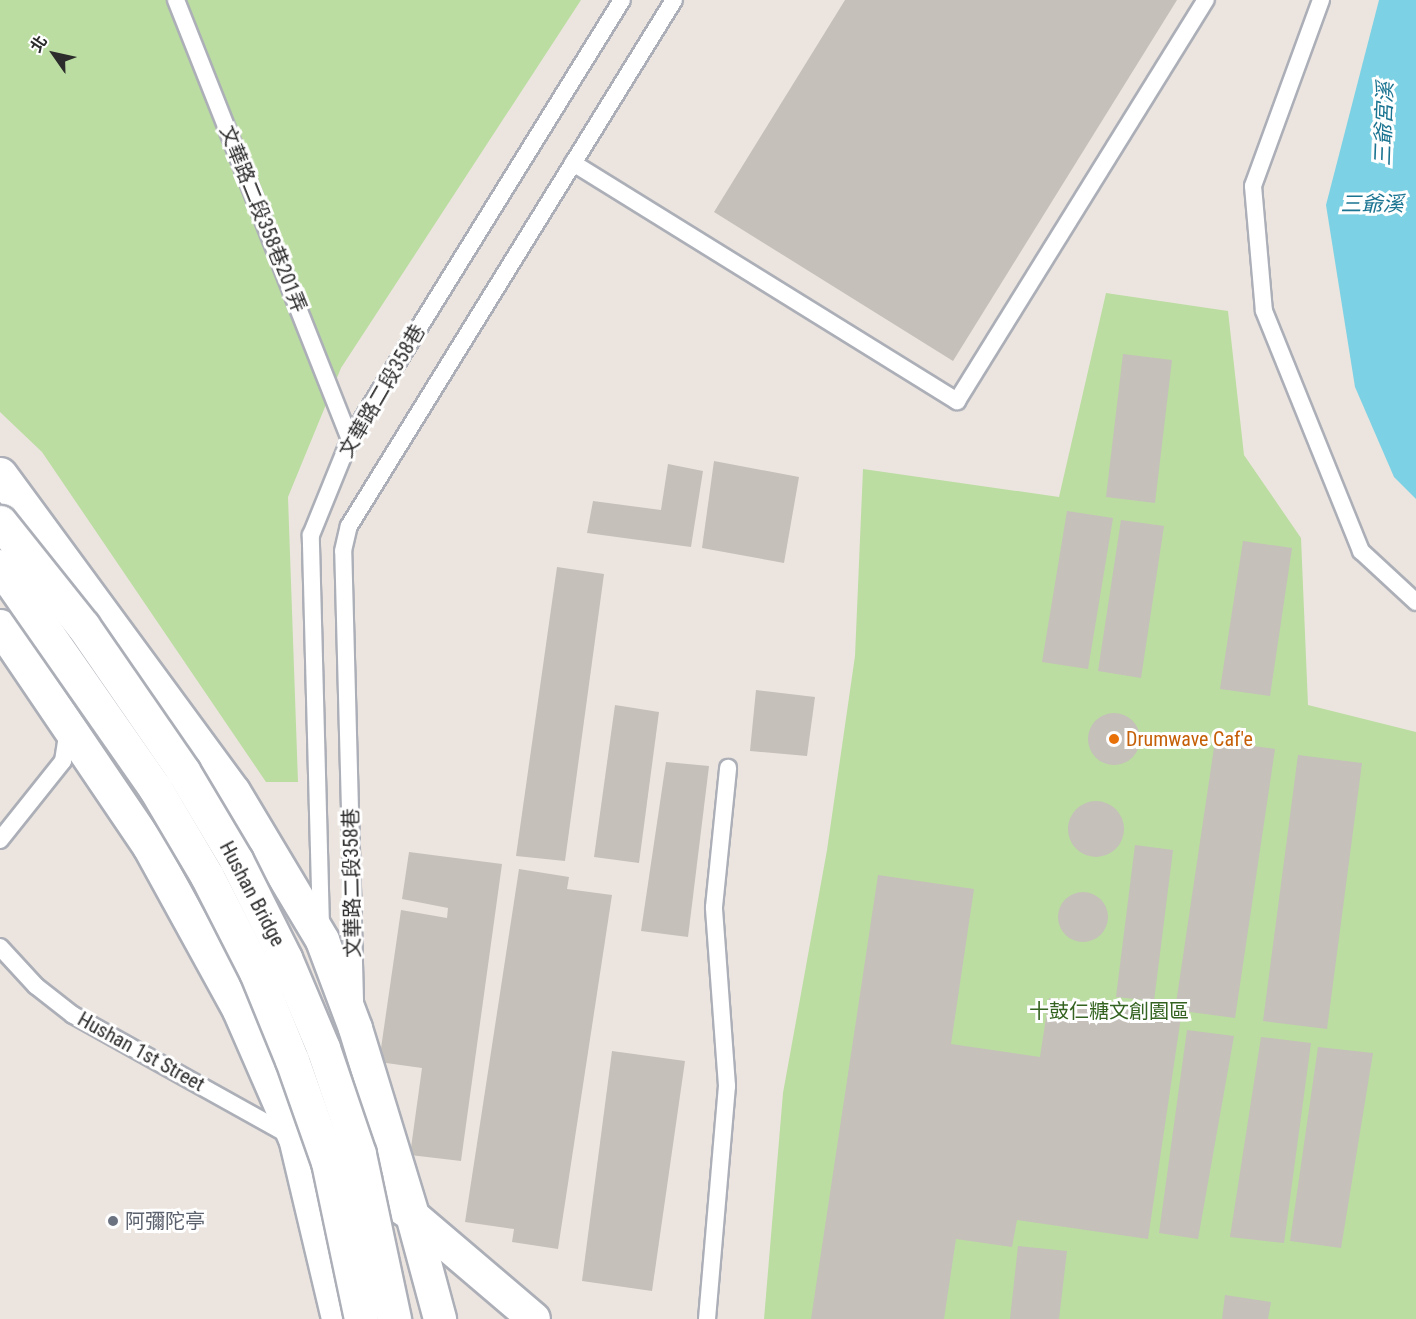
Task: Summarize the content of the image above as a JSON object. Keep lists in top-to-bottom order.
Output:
{
  "streets": {
    "street": ["Hushan Bridge"],
    "lane": ["文華路二段358巷201弄", "文華路二段358巷", "Hushan 1st Street"]
  },
  "crossings": [
    ["文華路二段358巷201弄", "文華路二段358巷"]
  ],
  "water": ["三爺宮溪", "三爺溪"],
  "parks": ["十鼓仁糖文創園區"],
  "places": ["Drumwave Caf'e", "阿彌陀亭"],
  "north": "top left"
}
